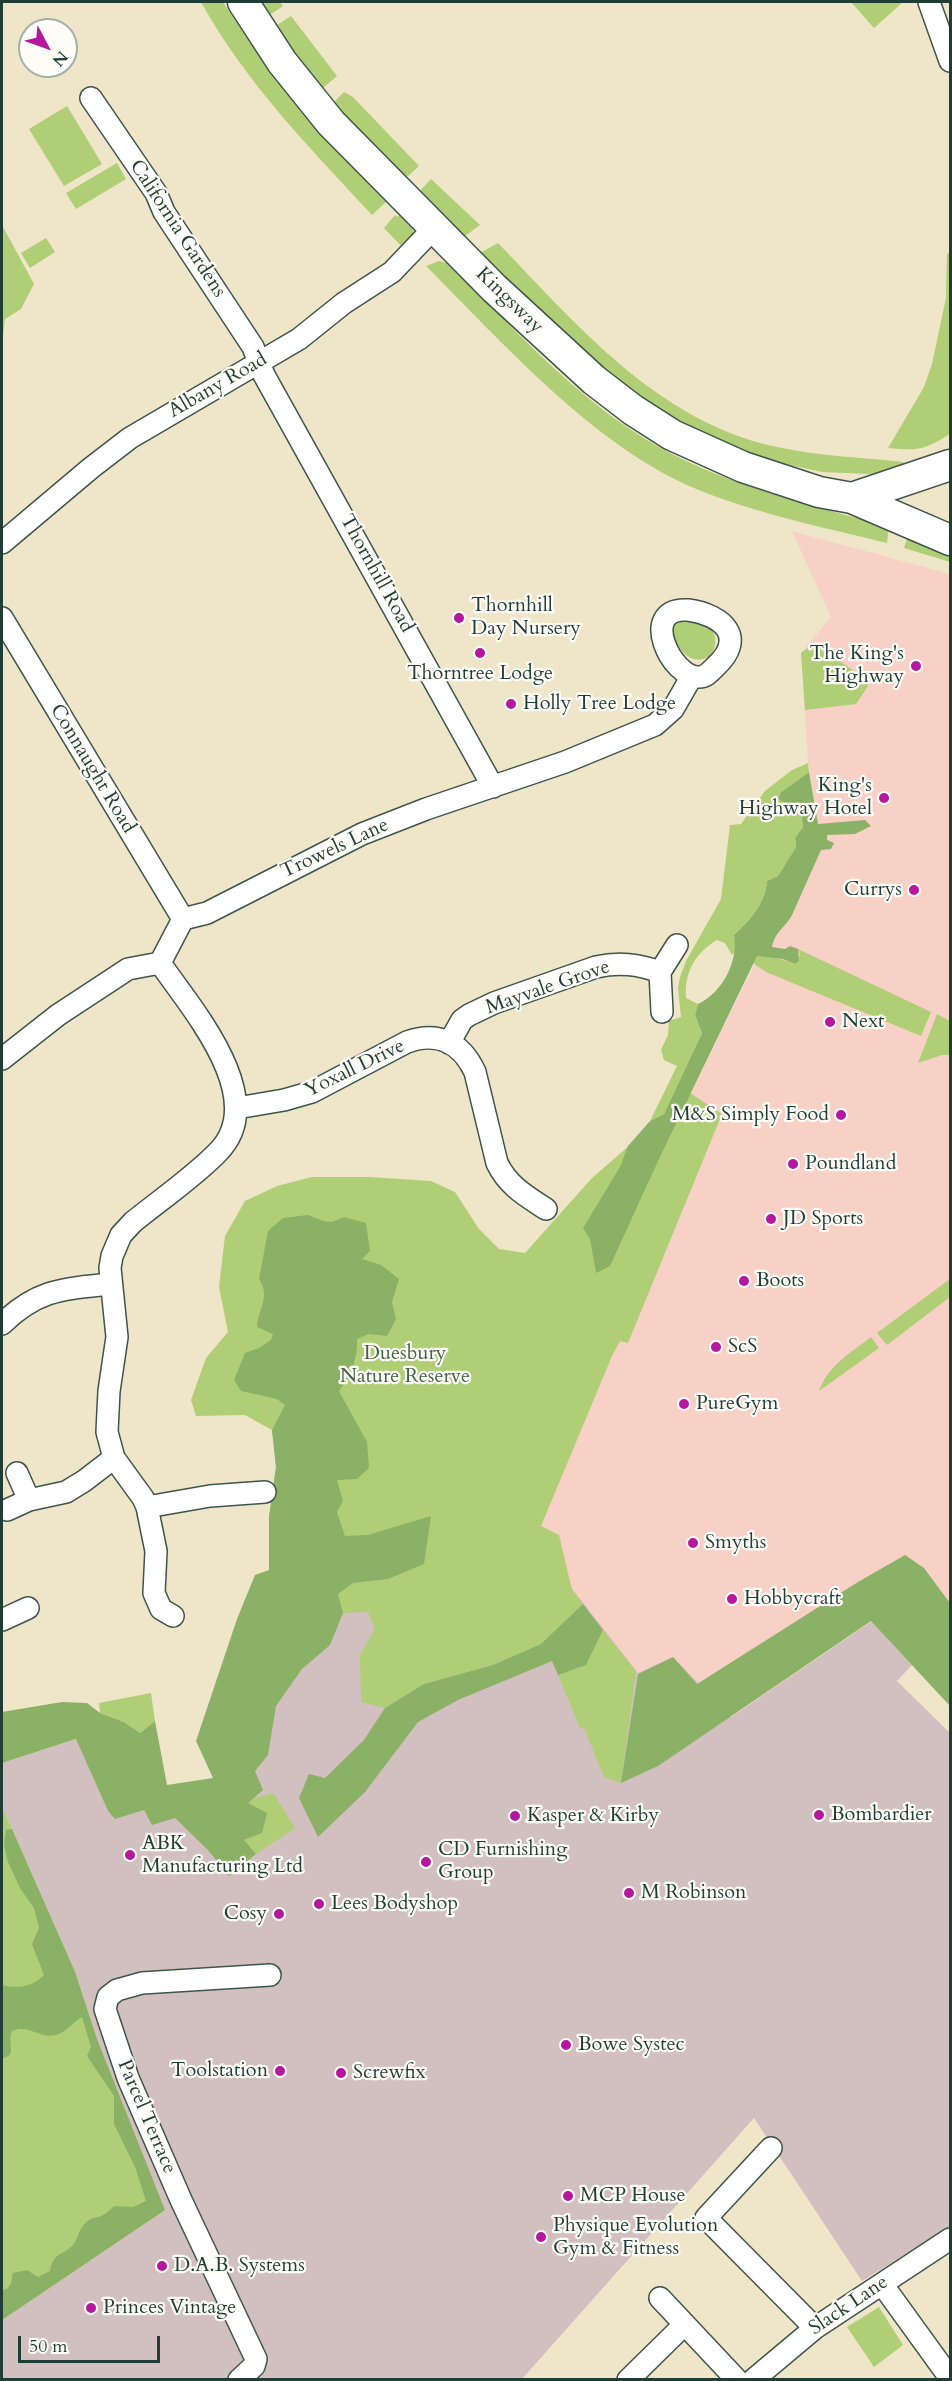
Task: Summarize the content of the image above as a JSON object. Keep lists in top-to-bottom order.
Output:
{
  "streets": {
    "highway": ["Kingsway"],
    "street": [
      "California Gardens",
      "Albany Road",
      "Thornhill Road",
      "Connaught Road",
      "Trowels Lane",
      "Mayvale Grove",
      "Yoxall Drive",
      "Parcel Terrace",
      "Slack Lane"
    ]
  },
  "crossings": [
    ["California Gardens", "Albany Road"],
    ["California Gardens", "Thornhill Road"],
    ["Kingsway", "Albany Road"],
    ["Albany Road", "Thornhill Road"],
    ["Thornhill Road", "Trowels Lane"],
    ["Connaught Road", "Trowels Lane"],
    ["Mayvale Grove", "Yoxall Drive"]
  ],
  "parks": ["Duesbury Nature Reserve"],
  "places": [
    "Thornhill Day Nursery",
    "Thorntree Lodge",
    "The King's Highway",
    "Holly Tree Lodge",
    "King's Highway Hotel",
    "Currys",
    "Next",
    "M&S Simply Food",
    "Poundland",
    "JD Sports",
    "Boots",
    "ScS",
    "PureGym",
    "Smyths",
    "Hobbycraft",
    "Bombardier",
    "Kasper & Kirby",
    "ABK Manufacturing Ltd",
    "CD Furnishing Group",
    "M Robinson",
    "Lees Bodyshop",
    "Cosy",
    "Bowe Systec",
    "Toolstation",
    "Screwfix",
    "MCP House",
    "Physique Evolution Gym & Fitness",
    "D.A.B. Systems",
    "Princes Vintage"
  ],
  "scale_bar": "50 m",
  "north": "bottom right"
}
